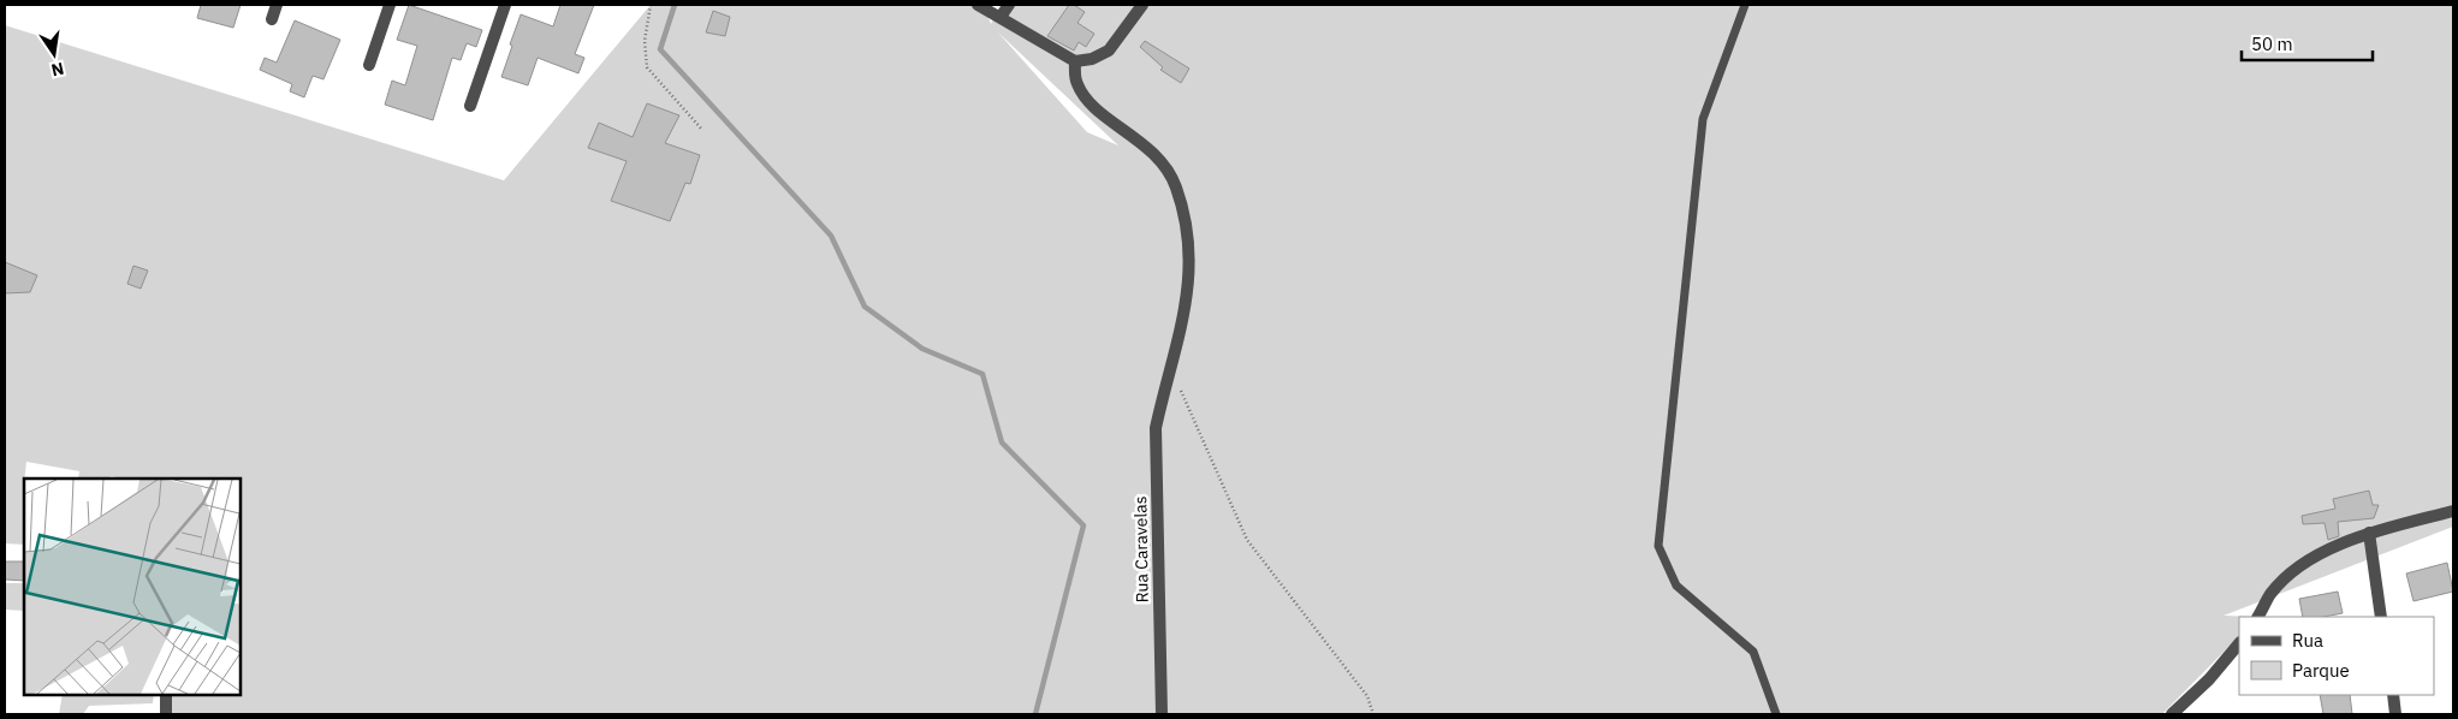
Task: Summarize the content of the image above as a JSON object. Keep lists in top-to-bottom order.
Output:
{
  "streets": {
    "street": ["Rua Caravelas"]
  },
  "legend": ["Rua", "Parque"],
  "scale_bar": "50 m",
  "north": "bottom"
}
